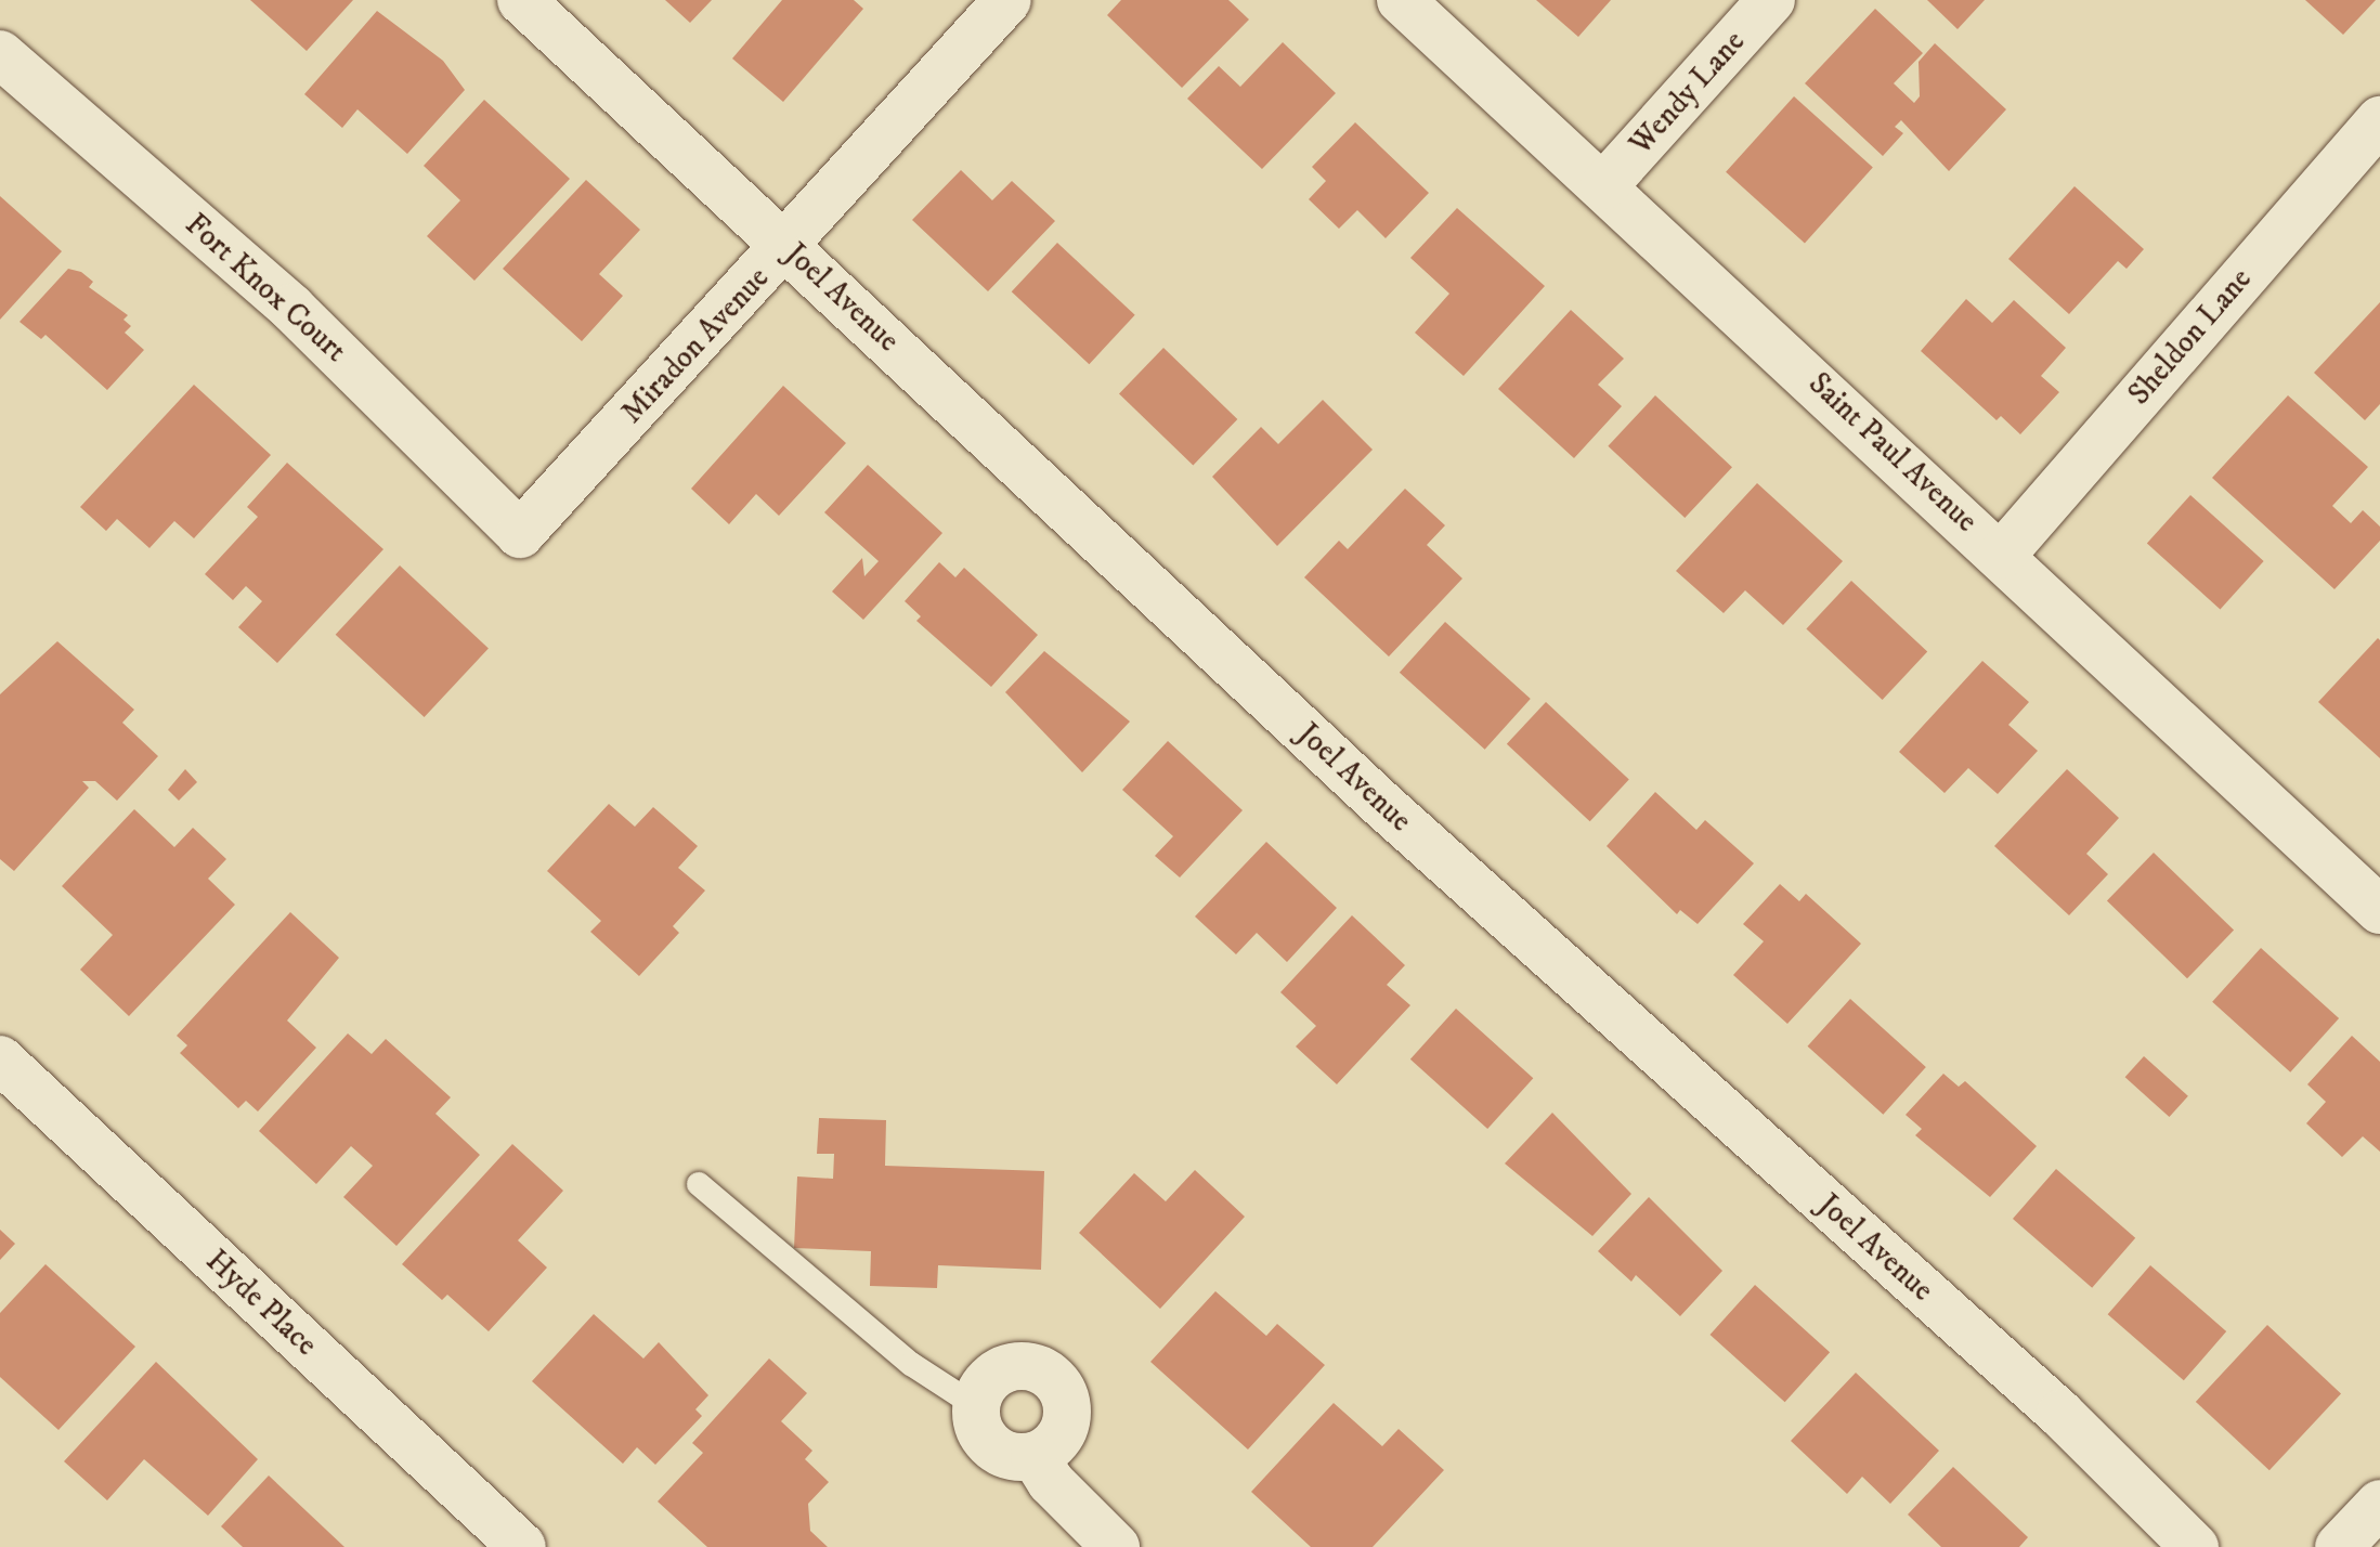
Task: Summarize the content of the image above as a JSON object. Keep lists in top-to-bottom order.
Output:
{
  "streets": {
    "street": [
      "Wendy Lane",
      "Fort Knox Court",
      "Joel Avenue",
      "Sheldon Lane",
      "Miradon Avenue",
      "Saint Paul Avenue",
      "Hyde Place"
    ]
  },
  "crossings": [
    ["Wendy Lane", "Saint Paul Avenue"],
    ["Fort Knox Court", "Miradon Avenue"],
    ["Joel Avenue", "Miradon Avenue"],
    ["Sheldon Lane", "Saint Paul Avenue"]
  ]
}
